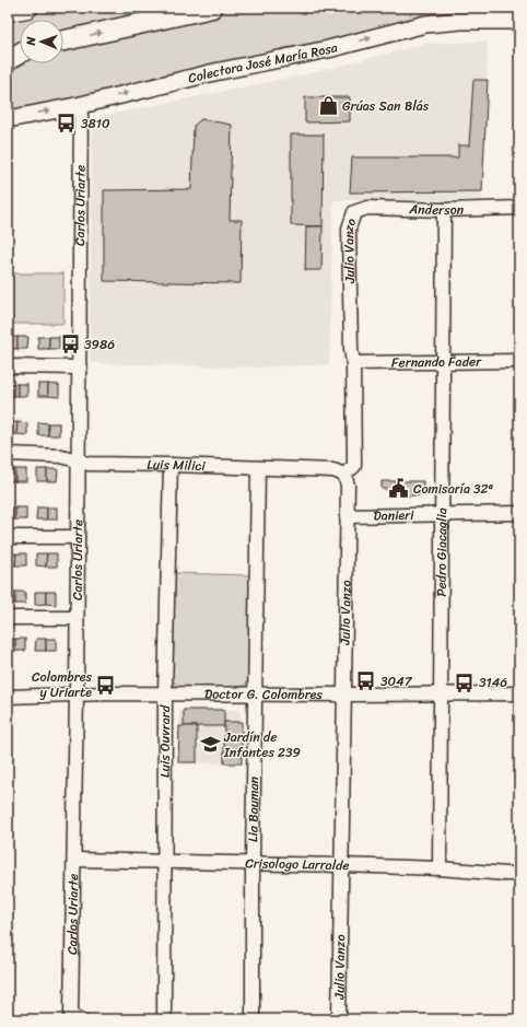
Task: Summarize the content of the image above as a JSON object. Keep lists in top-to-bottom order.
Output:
{
  "streets": {
    "main road": ["Colectora José María Rosa"],
    "street": [
      "Carlos Uriarte",
      "Anderson",
      "Julio Vanzo",
      "Fernando Fader",
      "Luis Milici",
      "Danieri",
      "Pedro Giacaglia",
      "Doctor G. Colombres",
      "Luis Ouvrard",
      "Lia Bauman",
      "Crisologo Larralde"
    ]
  },
  "crossings": [
    ["Colectora José María Rosa", "Carlos Uriarte"],
    ["Carlos Uriarte", "Luis Milici"],
    ["Carlos Uriarte", "Doctor G. Colombres"],
    ["Carlos Uriarte", "Crisologo Larralde"],
    ["Anderson", "Julio Vanzo"],
    ["Anderson", "Pedro Giacaglia"],
    ["Julio Vanzo", "Fernando Fader"],
    ["Julio Vanzo", "Luis Milici"],
    ["Julio Vanzo", "Danieri"],
    ["Julio Vanzo", "Doctor G. Colombres"],
    ["Julio Vanzo", "Crisologo Larralde"],
    ["Fernando Fader", "Pedro Giacaglia"],
    ["Luis Milici", "Luis Ouvrard"],
    ["Luis Milici", "Lia Bauman"],
    ["Danieri", "Pedro Giacaglia"],
    ["Pedro Giacaglia", "Doctor G. Colombres"],
    ["Pedro Giacaglia", "Crisologo Larralde"],
    ["Doctor G. Colombres", "Luis Ouvrard"],
    ["Doctor G. Colombres", "Lia Bauman"],
    ["Luis Ouvrard", "Crisologo Larralde"],
    ["Lia Bauman", "Crisologo Larralde"]
  ],
  "one_way": ["Colectora José María Rosa"],
  "places": {
    "shop": ["Grúas San Blás"],
    "bus stop": [
      "3810",
      "3986",
      "3047",
      "3146",
      "Colombres y Uriarte"
    ],
    "public building": ["Comisaría 32ª"],
    "school or university": ["Jardín de Infantes 239"]
  },
  "north": "left"
}
